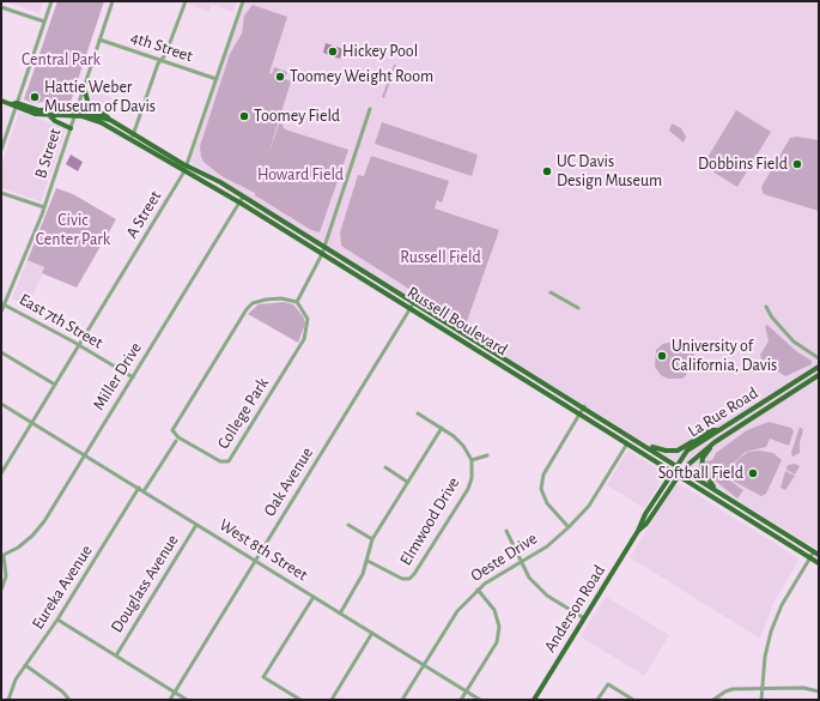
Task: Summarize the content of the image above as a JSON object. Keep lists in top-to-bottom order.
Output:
{
  "streets": {
    "main road": ["Russell Boulevard", "La Rue Road", "Anderson Road"],
    "street": [
      "4th Street",
      "B Street",
      "A Street",
      "East 7th Street",
      "Miller Drive",
      "College Park",
      "Oak Avenue",
      "Elmwood Drive",
      "West 8th Street",
      "Oeste Drive",
      "Douglass Avenue",
      "Eureka Avenue"
    ]
  },
  "crossings": [
    ["4th Street", "B Street"],
    ["4th Street", "A Street"],
    ["B Street", "East 7th Street"],
    ["B Street", "Russell Boulevard"],
    ["A Street", "East 7th Street"],
    ["A Street", "Russell Boulevard"],
    ["A Street", "West 8th Street"],
    ["East 7th Street", "Miller Drive"],
    ["Russell Boulevard", "Miller Drive"],
    ["Russell Boulevard", "La Rue Road"],
    ["Russell Boulevard", "Oak Avenue"],
    ["Russell Boulevard", "Oeste Drive"],
    ["Russell Boulevard", "Anderson Road"],
    ["Miller Drive", "West 8th Street"],
    ["La Rue Road", "Anderson Road"],
    ["Oak Avenue", "West 8th Street"],
    ["West 8th Street", "Oeste Drive"],
    ["West 8th Street", "Douglass Avenue"],
    ["West 8th Street", "Eureka Avenue"]
  ],
  "parks": [
    "Central Park",
    "Howard Field",
    "Civic Center Park",
    "Russell Field"
  ],
  "places": [
    "Hickey Pool",
    "Toomey Weight Room",
    "Hattie Weber Museum of Davis",
    "Toomey Field",
    "Dobbins Field",
    "UC Davis Design Museum",
    "University of California, Davis",
    "Softball Field"
  ]
}
